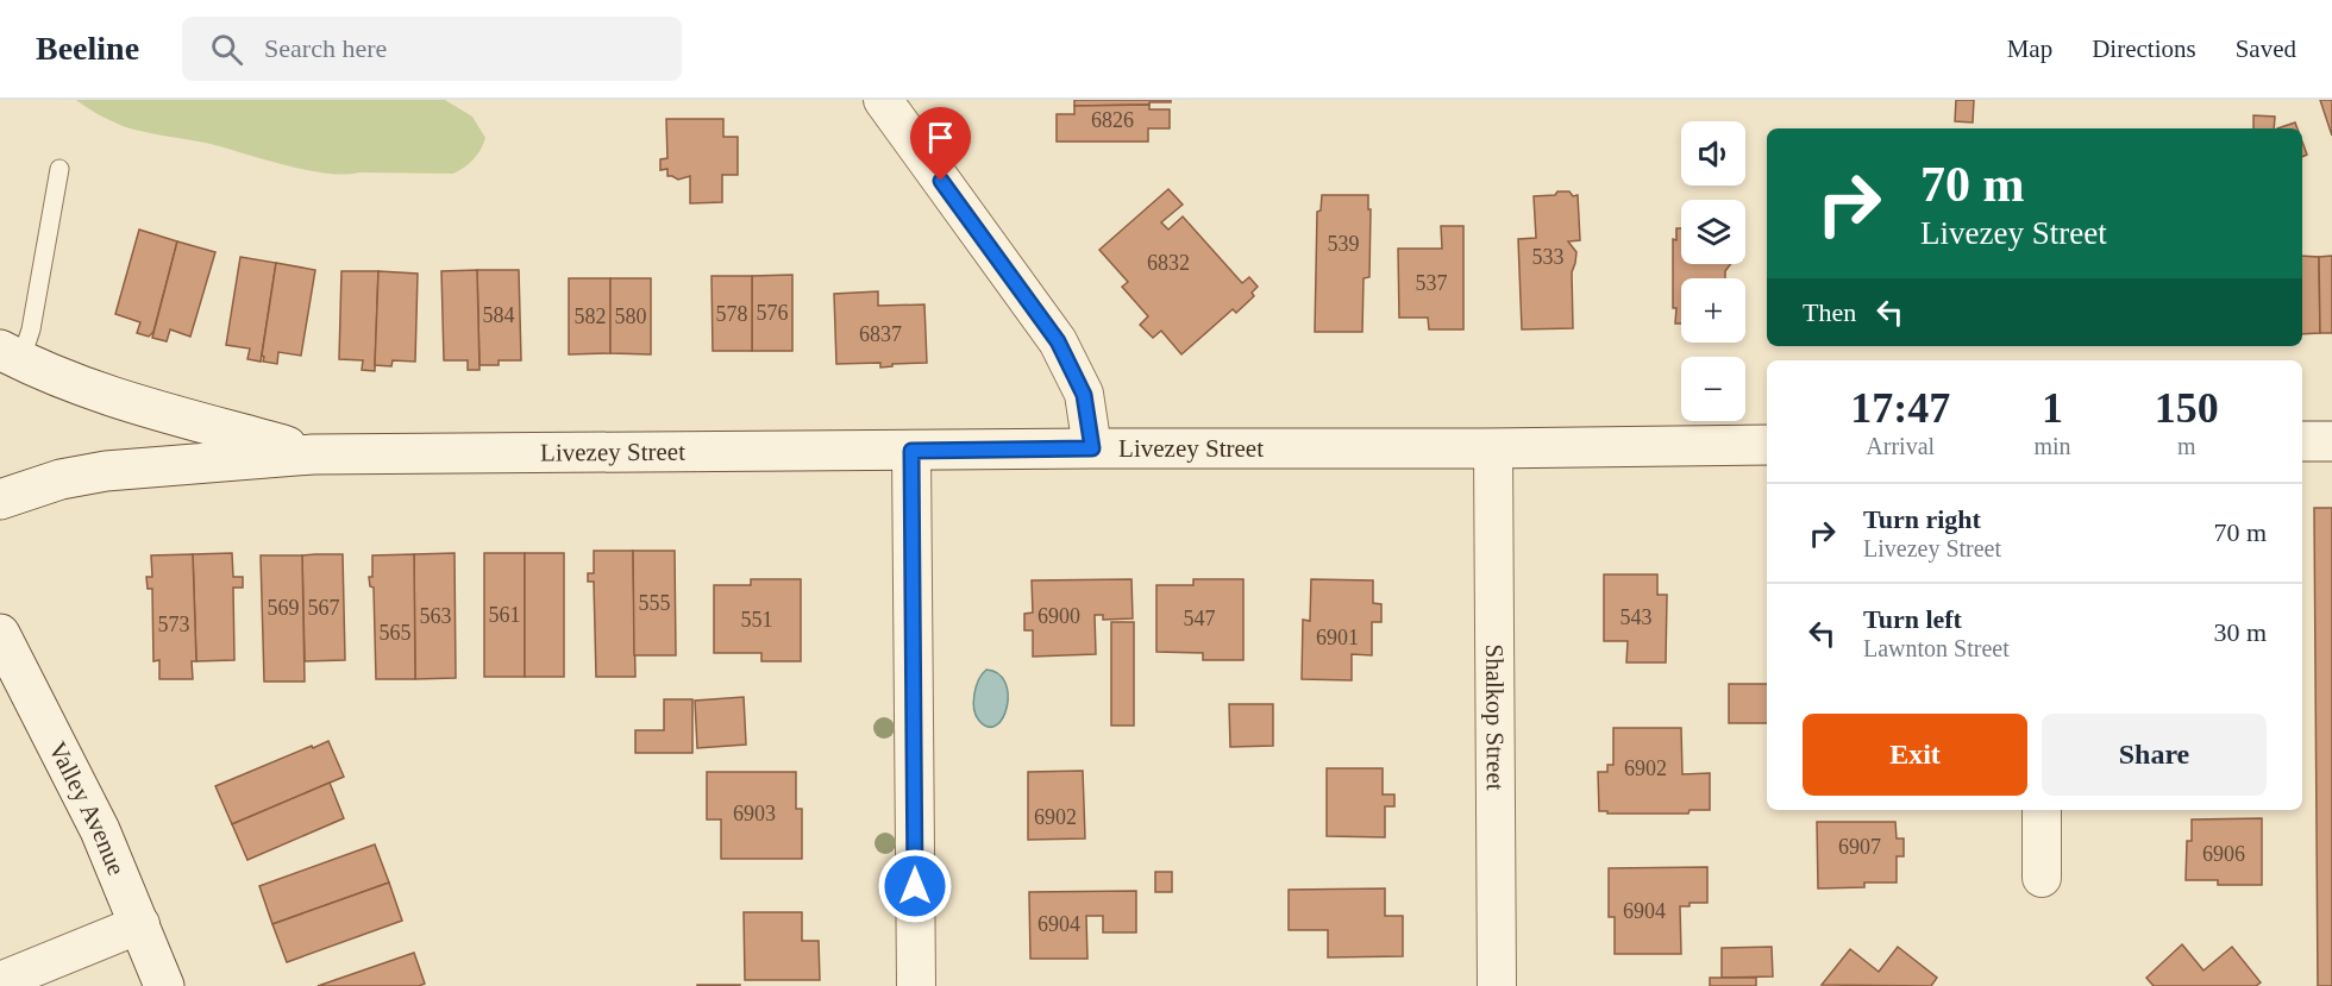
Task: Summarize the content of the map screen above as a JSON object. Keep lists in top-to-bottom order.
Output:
{
  "streets": {
    "street": ["Livezey Street", "Shalkop Street", "Valley Avenue"]
  },
  "crossings": [
    ["Livezey Street", "Shalkop Street"]
  ],
  "house_numbers": [
    "6826",
    "539",
    "533",
    "6832",
    "537",
    "576",
    "578",
    "584",
    "582",
    "580",
    "6837",
    "555",
    "569",
    "567",
    "561",
    "563",
    "6900",
    "543",
    "547",
    "551",
    "573",
    "565",
    "6901",
    "6902",
    "6903",
    "6902",
    "6907",
    "6906",
    "6904",
    "6904"
  ],
  "page": {
    "header": "Beeline",
    "search": "Search here",
    "nav": ["Map", "Directions", "Saved"],
    "map_buttons": ["+", "−"],
    "turn": ["70 m", "Livezey Street"],
    "then": "Then",
    "eta": [
      "17:47",
      "Arrival",
      "1",
      "min",
      "150",
      "m"
    ],
    "list": [
      {
        "name": "Turn right",
        "note": "Livezey Street",
        "value": "70 m"
      },
      {
        "name": "Turn left",
        "note": "Lawnton Street",
        "value": "30 m"
      }
    ],
    "buttons": ["Exit", "Share"]
  }
}
